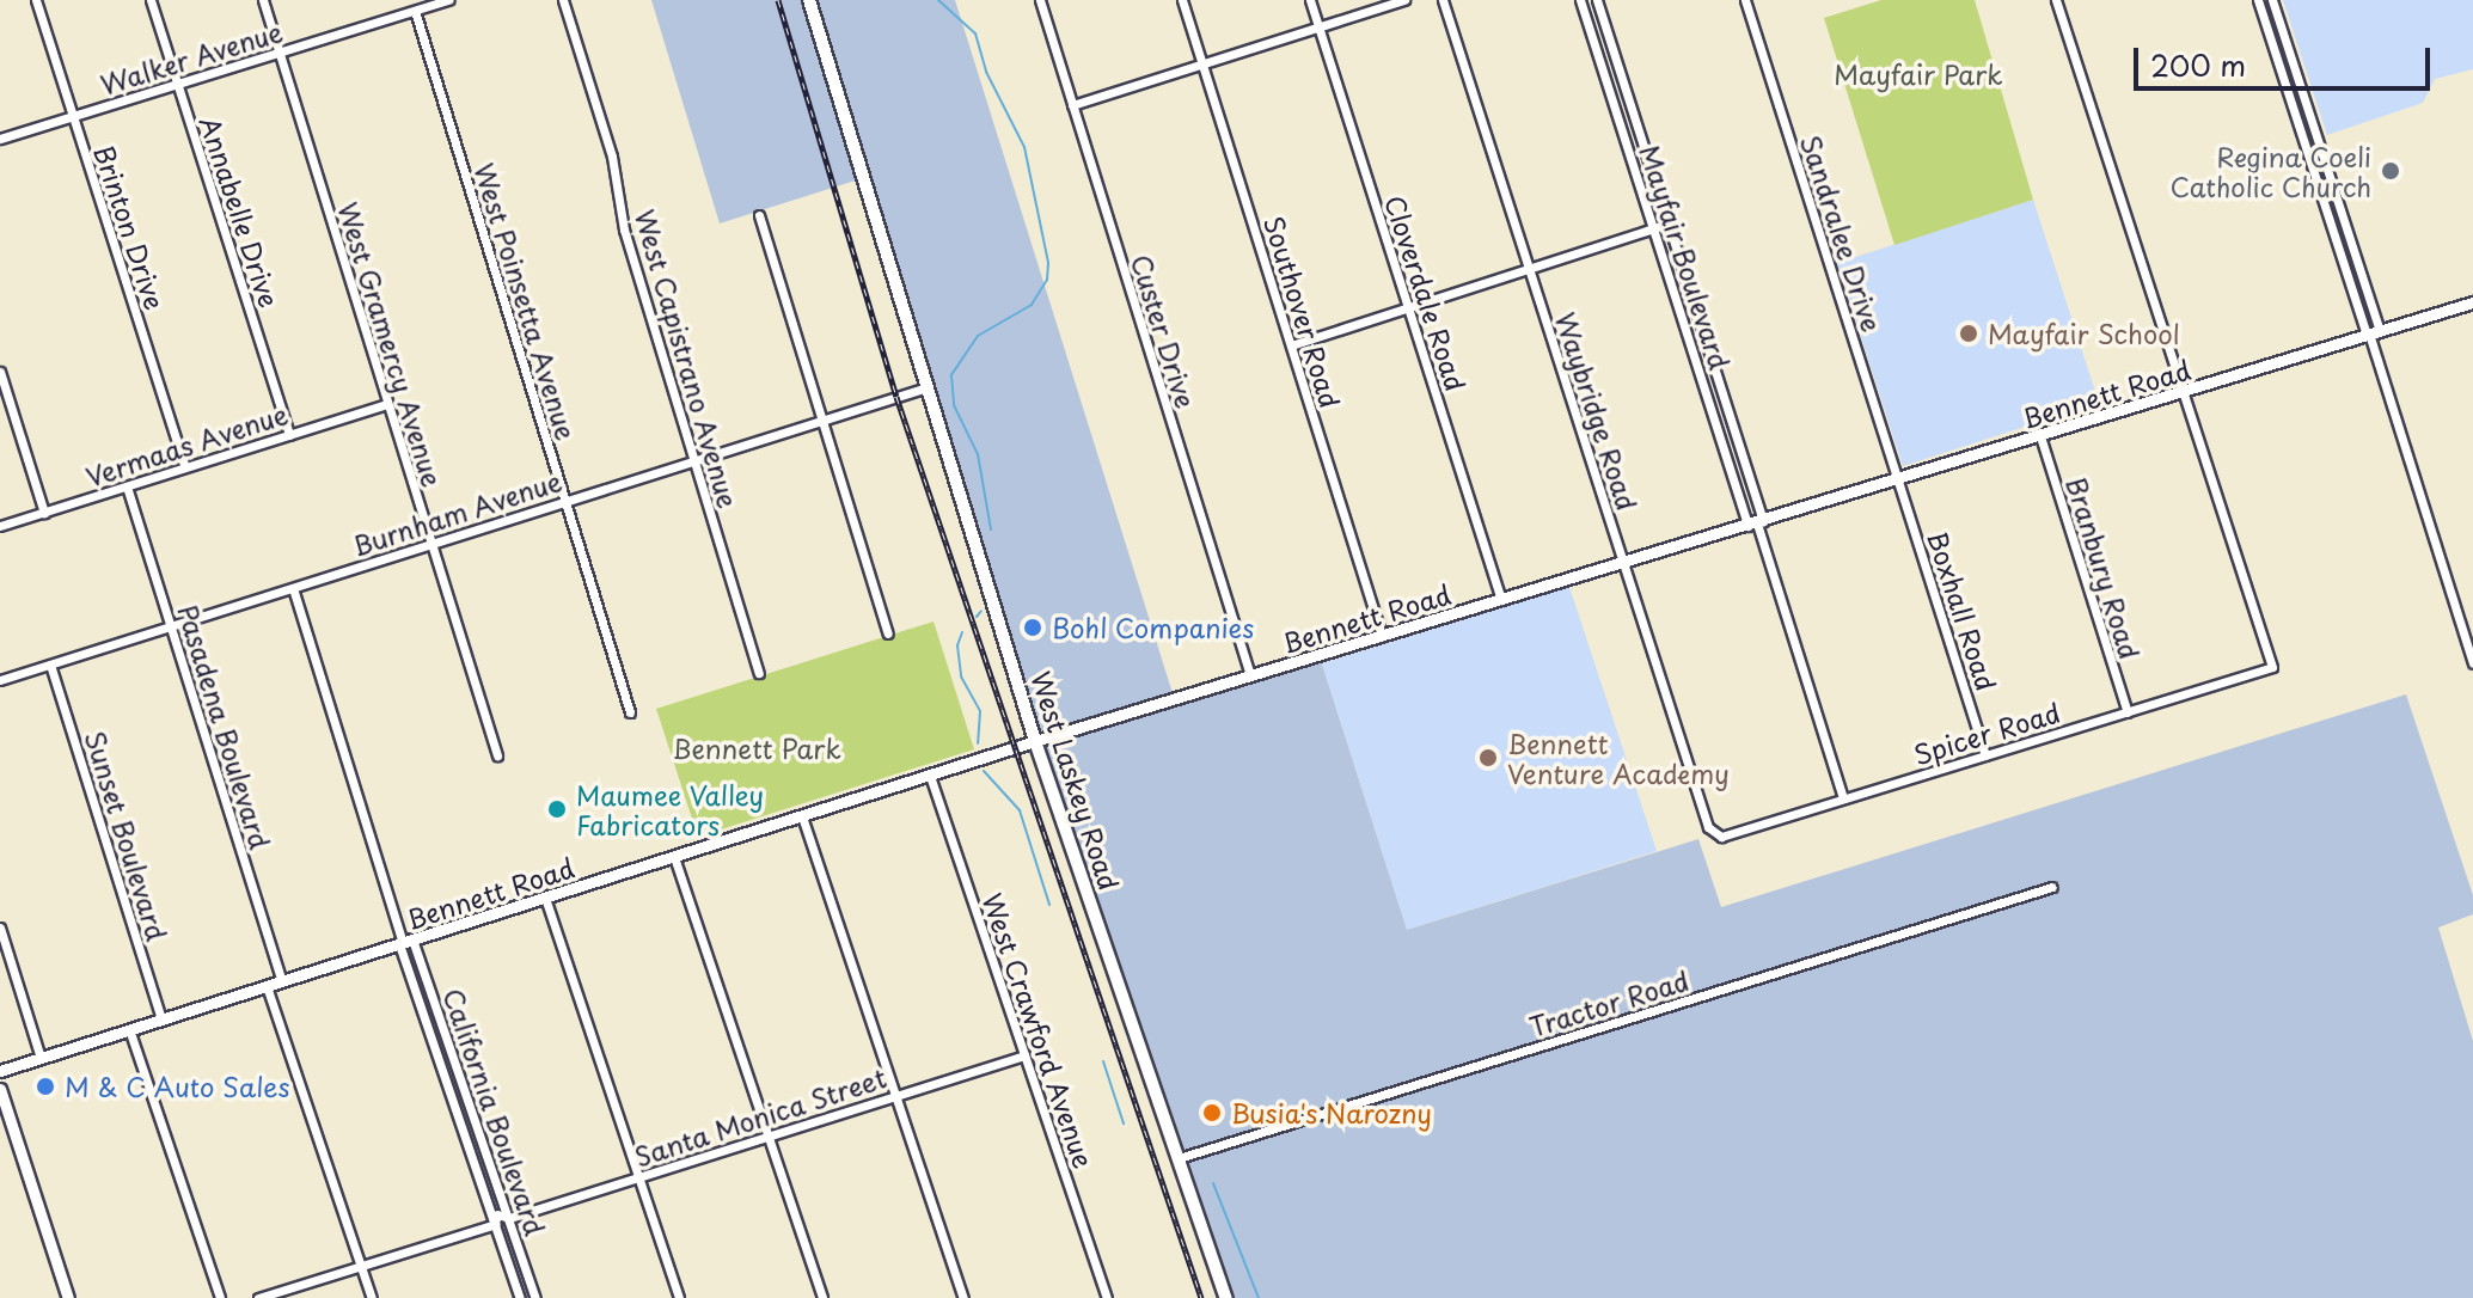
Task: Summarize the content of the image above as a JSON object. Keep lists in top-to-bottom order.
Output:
{
  "streets": {
    "main road": ["West Laskey Road"],
    "street": [
      "Walker Avenue",
      "Annabelle Drive",
      "Brinton Drive",
      "Sandralee Drive",
      "Mayfair Boulevard",
      "Cloverdale Road",
      "West Poinsetta Avenue",
      "Southover Road",
      "Custer Drive",
      "West Gramercy Avenue",
      "West Capistrano Avenue",
      "Bennett Road",
      "Waybridge Road",
      "Vermaas Avenue",
      "Burnham Avenue",
      "Branbury Road",
      "Boxhall Road",
      "Pasadena Boulevard",
      "Spicer Road",
      "Sunset Boulevard",
      "Tractor Road",
      "West Crawford Avenue",
      "California Boulevard",
      "Santa Monica Street"
    ]
  },
  "crossings": [
    ["Walker Avenue", "Annabelle Drive"],
    ["Walker Avenue", "Brinton Drive"],
    ["Walker Avenue", "West Poinsetta Avenue"],
    ["Walker Avenue", "West Gramercy Avenue"],
    ["Annabelle Drive", "Vermaas Avenue"],
    ["Brinton Drive", "Vermaas Avenue"],
    ["Sandralee Drive", "Bennett Road"],
    ["Sandralee Drive", "Boxhall Road"],
    ["Mayfair Boulevard", "Bennett Road"],
    ["Mayfair Boulevard", "Spicer Road"],
    ["Cloverdale Road", "Bennett Road"],
    ["West Poinsetta Avenue", "Burnham Avenue"],
    ["Southover Road", "Bennett Road"],
    ["Custer Drive", "Bennett Road"],
    ["West Gramercy Avenue", "Vermaas Avenue"],
    ["West Gramercy Avenue", "Burnham Avenue"],
    ["West Capistrano Avenue", "Burnham Avenue"],
    ["Bennett Road", "Waybridge Road"],
    ["Bennett Road", "Branbury Road"],
    ["Bennett Road", "Boxhall Road"],
    ["Bennett Road", "Pasadena Boulevard"],
    ["Bennett Road", "Spicer Road"],
    ["Bennett Road", "West Laskey Road"],
    ["Bennett Road", "Sunset Boulevard"],
    ["Bennett Road", "West Crawford Avenue"],
    ["Bennett Road", "California Boulevard"],
    ["Waybridge Road", "Spicer Road"],
    ["Vermaas Avenue", "Pasadena Boulevard"],
    ["Burnham Avenue", "Pasadena Boulevard"],
    ["Burnham Avenue", "West Laskey Road"],
    ["Burnham Avenue", "Sunset Boulevard"],
    ["Burnham Avenue", "California Boulevard"],
    ["Branbury Road", "Spicer Road"],
    ["Boxhall Road", "Spicer Road"],
    ["West Laskey Road", "Tractor Road"],
    ["West Crawford Avenue", "Santa Monica Street"],
    ["California Boulevard", "Santa Monica Street"]
  ],
  "parks": ["Mayfair Park", "Bennett Park"],
  "places": [
    "Regina Coeli Catholic Church",
    "Mayfair School",
    "Bohl Companies",
    "Bennett Venture Academy",
    "Maumee Valley Fabricators",
    "M & C Auto Sales",
    "Busia's Narozny"
  ],
  "scale_bar": "200 m"
}
